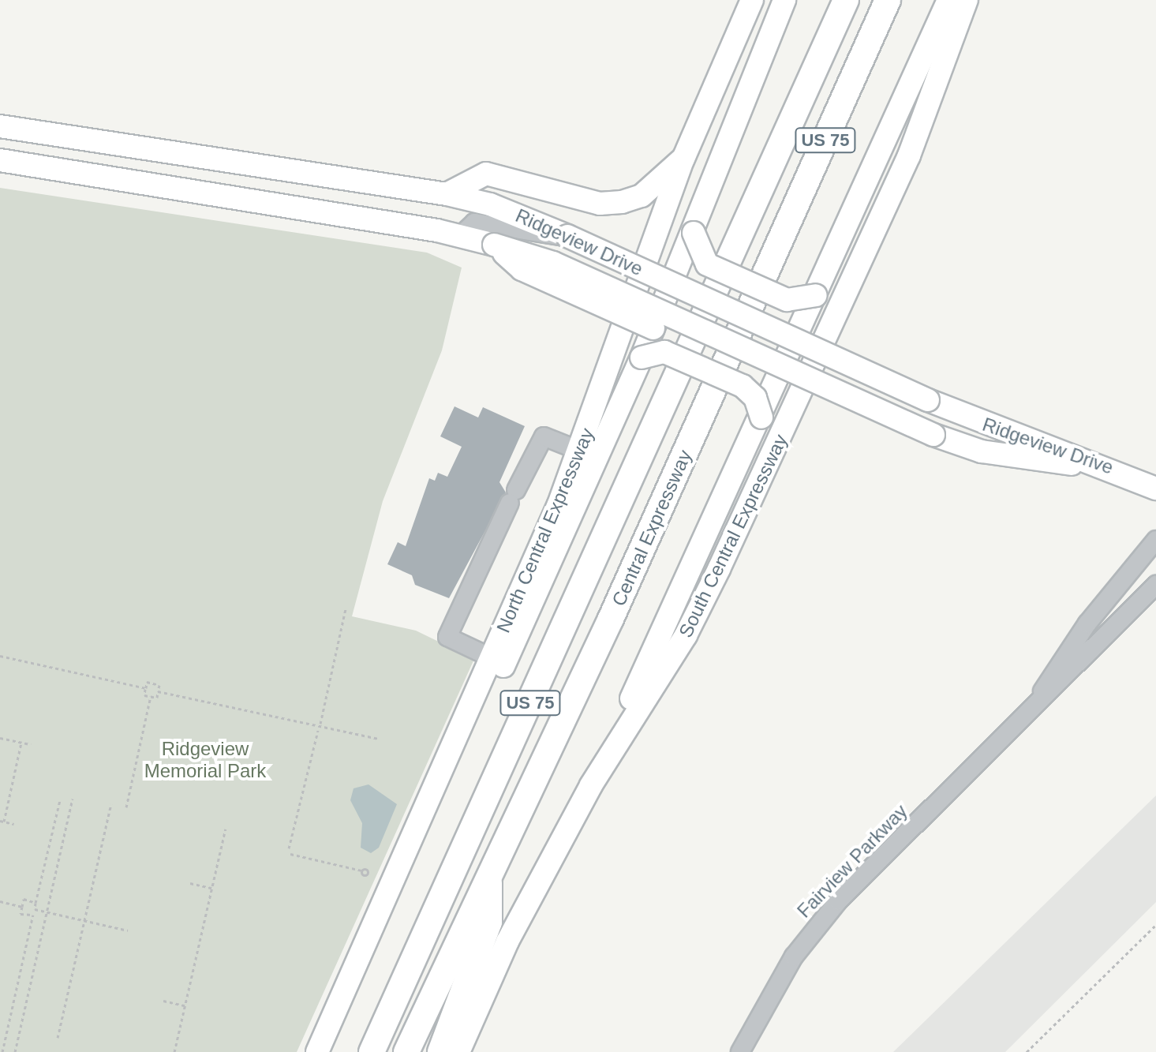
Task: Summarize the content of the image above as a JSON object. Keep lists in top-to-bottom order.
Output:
{
  "streets": {
    "highway": ["US 75", "Central Expressway"],
    "main road": ["Ridgeview Drive", "North Central Expressway", "South Central Expressway"],
    "street": ["Fairview Parkway"]
  },
  "parks": ["Ridgeview Memorial Park"]
}
